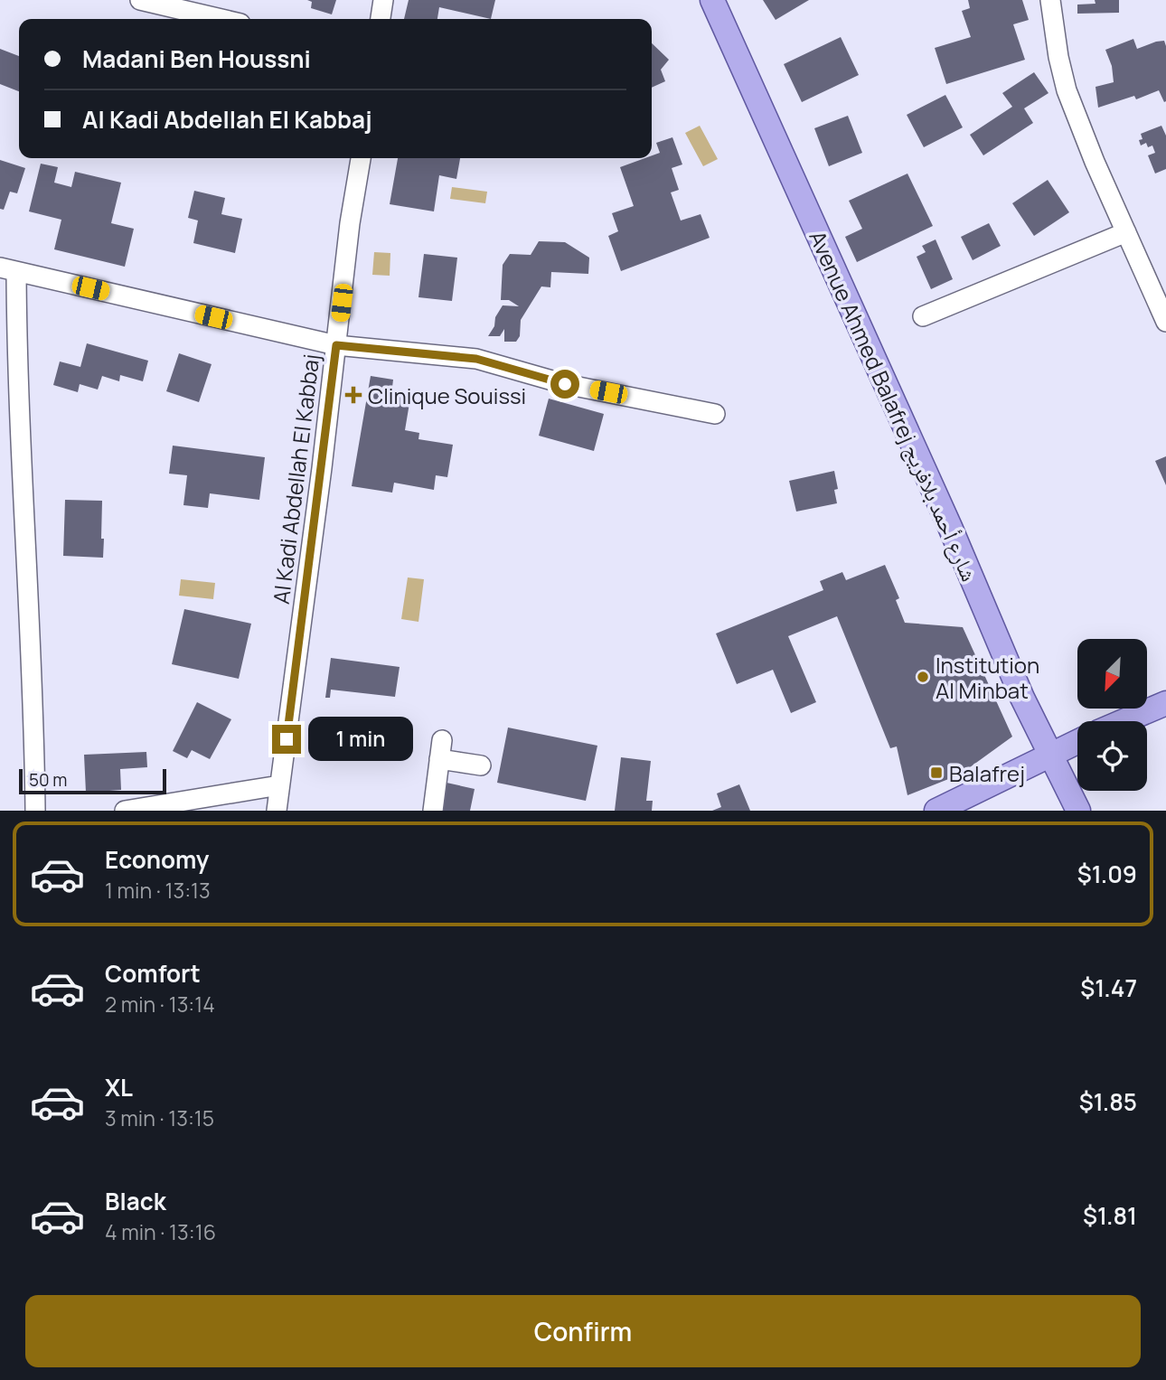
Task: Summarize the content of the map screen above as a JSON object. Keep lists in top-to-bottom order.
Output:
{
  "streets": {
    "main road": ["Avenue Ahmed Balafrej شارع أحمد بلافريج"],
    "street": ["Al Kadi Abdellah El Kabbaj"]
  },
  "places": {
    "health": ["Clinique Souissi"],
    "other": ["Institution Al Minbat"],
    "transit": ["Balafrej"]
  },
  "scale_bar": "50 m",
  "north": "bottom left",
  "page": {
    "banner": ["Madani Ben Houssni", "Al Kadi Abdellah El Kabbaj"],
    "bubble": "1 min",
    "scale": "50 m",
    "list": [
      {
        "name": "Economy",
        "note": "1 min · 13:13",
        "value": "$1.09"
      },
      {
        "name": "Comfort",
        "note": "2 min · 13:14",
        "value": "$1.47"
      },
      {
        "name": "XL",
        "note": "3 min · 13:15",
        "value": "$1.85"
      },
      {
        "name": "Black",
        "note": "4 min · 13:16",
        "value": "$1.81"
      }
    ],
    "buttons": "Confirm"
  }
}
